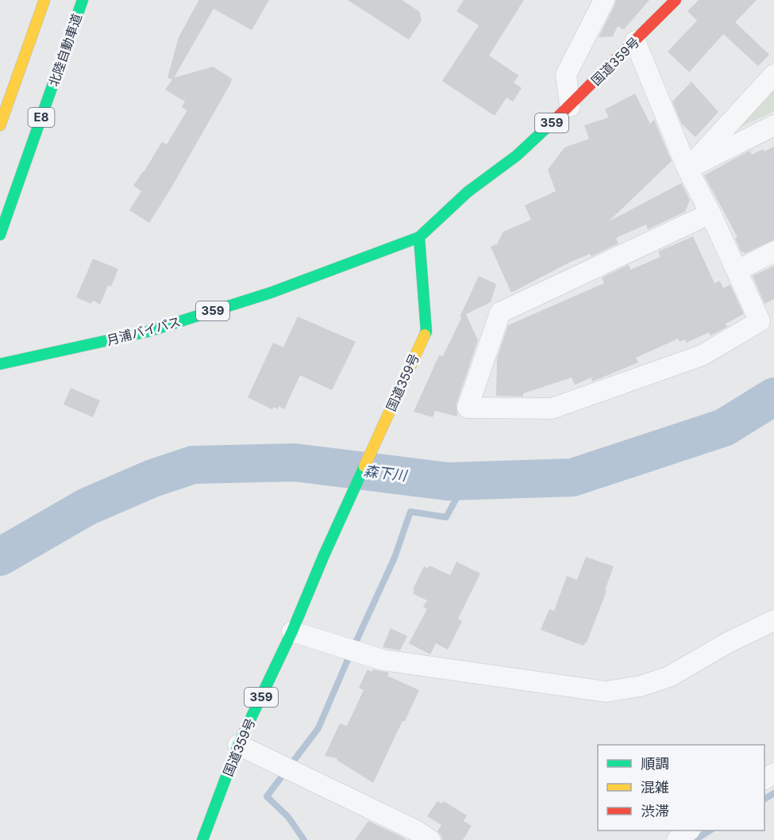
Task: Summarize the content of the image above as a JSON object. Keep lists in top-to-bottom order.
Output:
{
  "streets": {
    "highway": [
      "北陸自動車道",
      "国道359号",
      "E8",
      "359",
      "月浦バイパス"
    ]
  },
  "crossings": [
    ["国道359号", "月浦バイパス"]
  ],
  "water": ["森下川"],
  "legend": ["順調", "混雑", "渋滞"]
}
